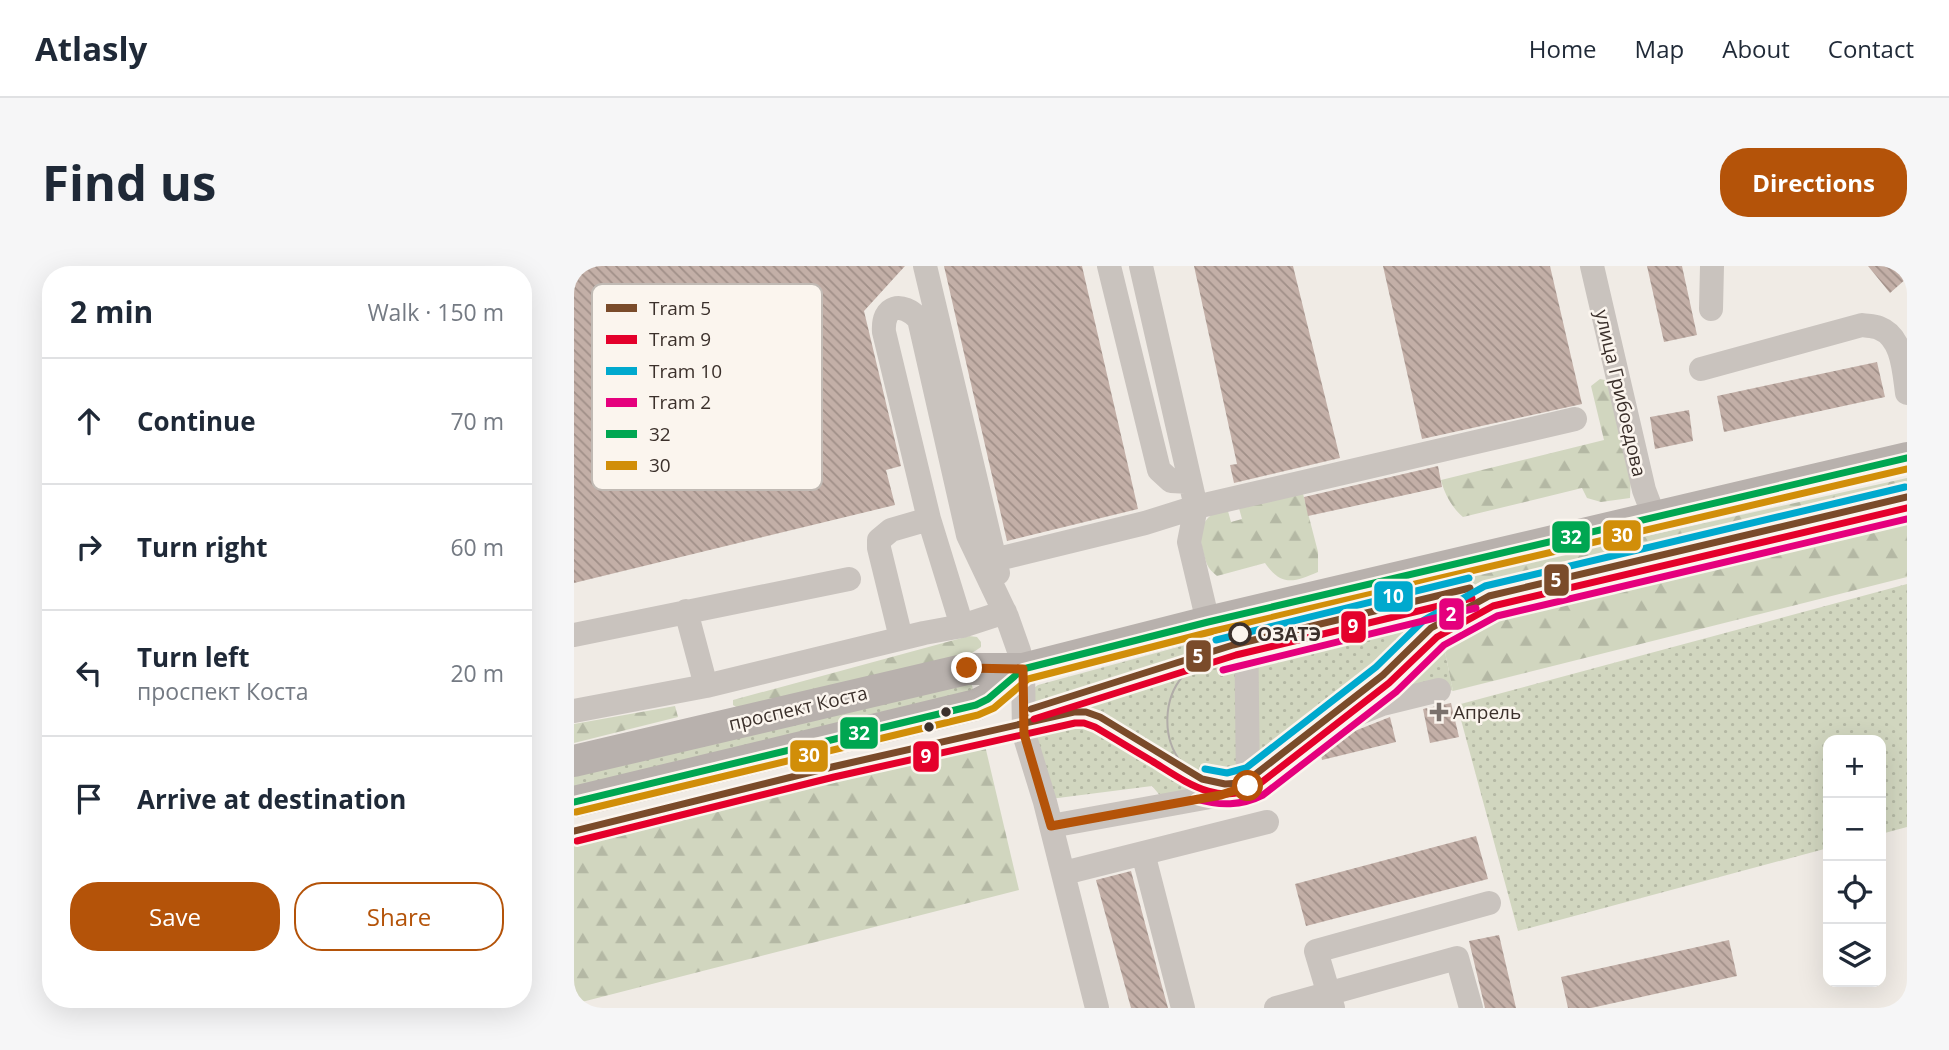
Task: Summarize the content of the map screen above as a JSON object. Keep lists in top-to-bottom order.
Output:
{
  "streets": {
    "main road": ["проспект Коста"],
    "street": ["улица Грибоедова"]
  },
  "crossings": [
    ["улица Грибоедова", "проспект Коста"]
  ],
  "places": {
    "other": ["ОЗАТЭ"],
    "health": ["Апрель"]
  },
  "lines": [
    "transit line 32",
    "transit line 30",
    "tram line 10",
    "tram line 5",
    "tram line 9",
    "tram line 2"
  ],
  "legend": [
    "Tram 5",
    "Tram 9",
    "Tram 10",
    "Tram 2",
    "32",
    "30"
  ],
  "page": {
    "header": "Atlasly",
    "nav": [
      "Home",
      "Map",
      "About",
      "Contact"
    ],
    "buttons": [
      "Directions",
      ["Save", "Share"]
    ],
    "title": "Find us",
    "heading": ["2 min", "Walk · 150 m"],
    "list": [
      ["Continue", "70 m"],
      ["Turn right", "60 m"],
      ["Turn left", "проспект Коста", "20 m"],
      "Arrive at destination"
    ],
    "map_buttons": ["+", "−"]
  }
}
